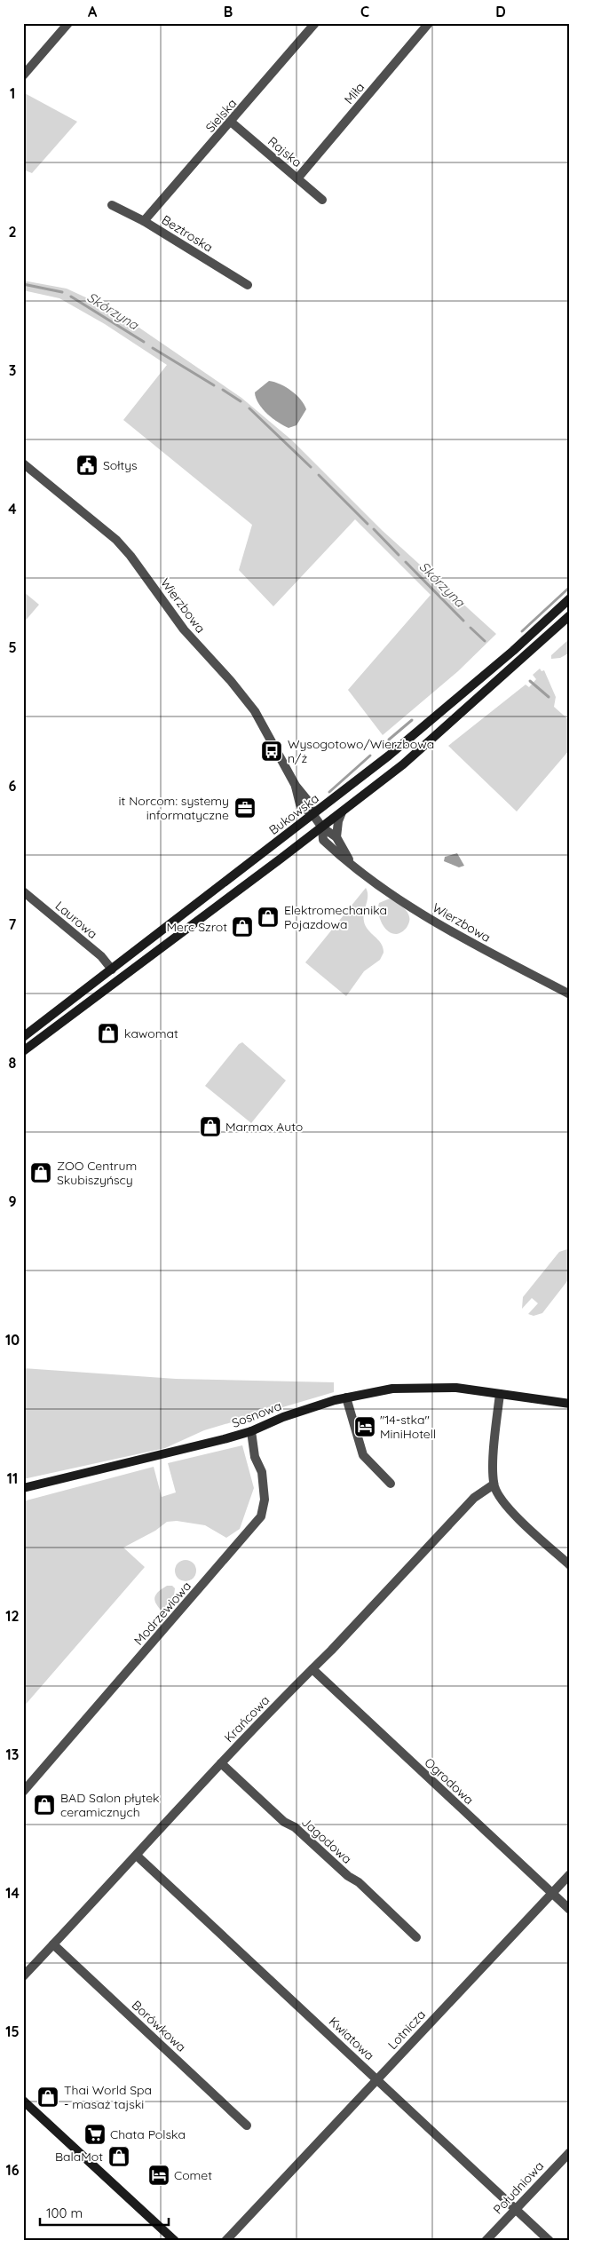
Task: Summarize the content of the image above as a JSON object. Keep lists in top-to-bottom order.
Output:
{
  "streets": {
    "main road": ["Bukowska", "Sosnowa"],
    "street": [
      "Miła",
      "Sielska",
      "Rajska",
      "Beztroska",
      "Wierzbowa",
      "Laurowa",
      "Modrzewiowa",
      "Krańcowa",
      "Ogrodowa",
      "Jagodowa",
      "Borówkowa",
      "Lotnicza",
      "Kwiatowa",
      "Południowa"
    ]
  },
  "crossings": [
    ["Miła", "Rajska"],
    ["Sielska", "Rajska"],
    ["Sielska", "Beztroska"],
    ["Wierzbowa", "Bukowska"],
    ["Bukowska", "Laurowa"],
    ["Sosnowa", "Modrzewiowa"],
    ["Krańcowa", "Ogrodowa"],
    ["Krańcowa", "Jagodowa"],
    ["Krańcowa", "Borówkowa"],
    ["Krańcowa", "Kwiatowa"],
    ["Ogrodowa", "Lotnicza"],
    ["Lotnicza", "Kwiatowa"],
    ["Kwiatowa", "Południowa"]
  ],
  "water": ["Skórzyna"],
  "places": {
    "public building": ["Sołtys"],
    "bus stop": ["Wysogotowo/Wierzbowa n/ż"],
    "office": ["it Norcom: systemy informatyczne"],
    "shop": [
      "Elektromechanika Pojazdowa",
      "Merc Szrot",
      "kawomat",
      "Marmax Auto",
      "ZOO Centrum Skubiszyńscy",
      "BAD Salon płytek ceramicznych",
      "Thai World Spa - masaż tajski",
      "BalaMot"
    ],
    "hotel": ["\"14-stka\" MiniHotell", "Comet"],
    "supermarket": ["Chata Polska"]
  },
  "scale_bar": "100 m",
  "grid": {
    "columns": [
      "A",
      "B",
      "C",
      "D"
    ],
    "rows": [
      "1",
      "2",
      "3",
      "4",
      "5",
      "6",
      "7",
      "8",
      "9",
      "10",
      "11",
      "12",
      "13",
      "14",
      "15",
      "16"
    ]
  }
}
